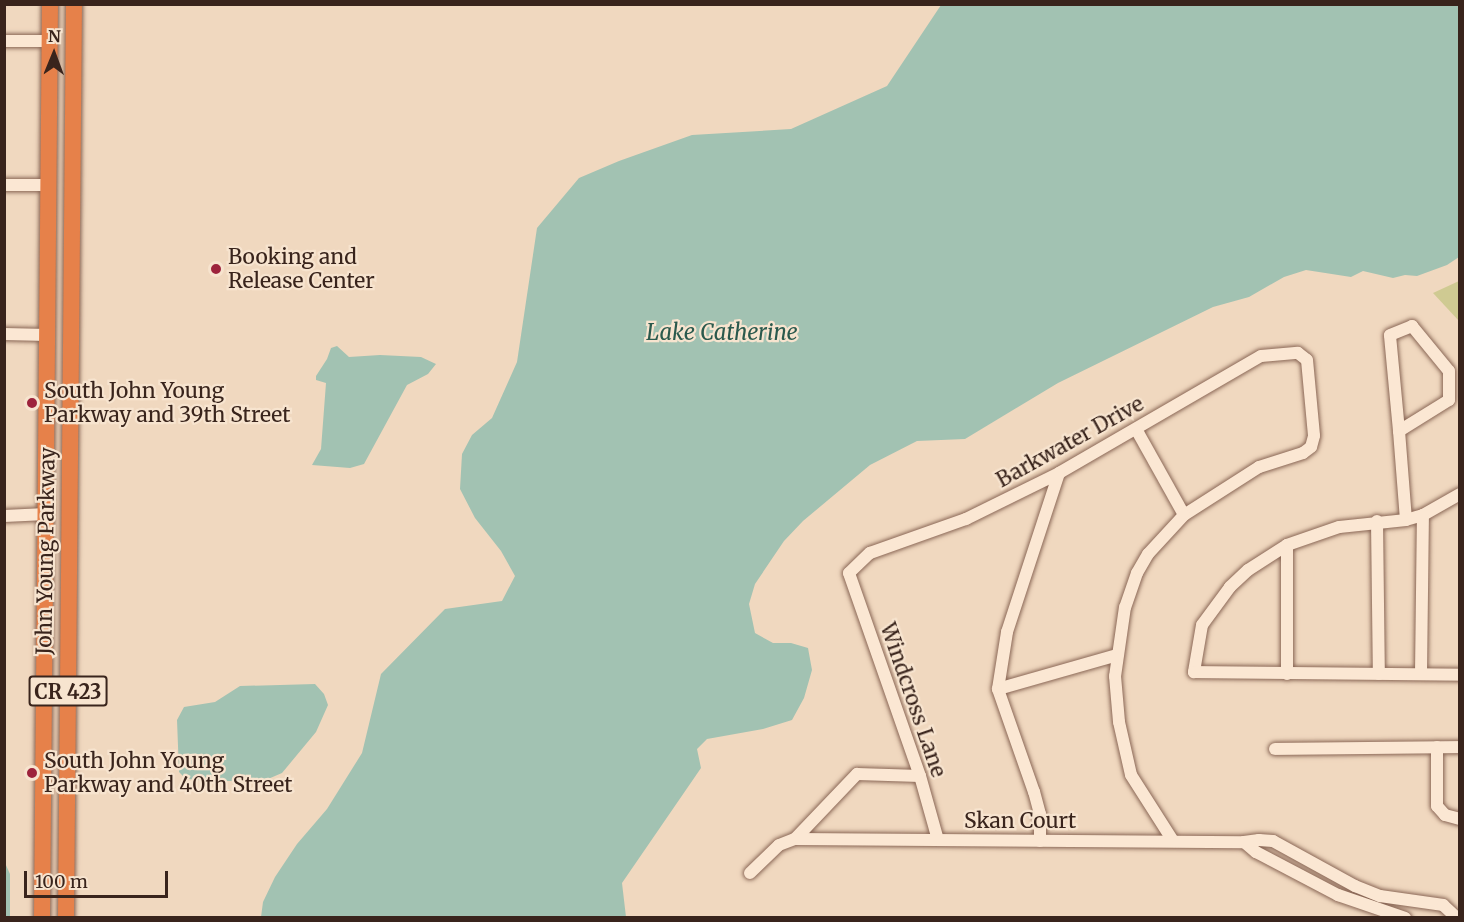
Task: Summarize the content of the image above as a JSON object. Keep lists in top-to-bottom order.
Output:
{
  "streets": {
    "highway": ["John Young Parkway", "CR 423"],
    "street": ["Barkwater Drive", "Windcross Lane", "Skan Court"]
  },
  "crossings": [
    ["Barkwater Drive", "Windcross Lane"],
    ["Windcross Lane", "Skan Court"]
  ],
  "water": ["Lake Catherine"],
  "places": ["Booking and Release Center", "South John Young Parkway and 39th Street", "South John Young Parkway and 40th Street"],
  "scale_bar": "100 m",
  "north": "top"
}
